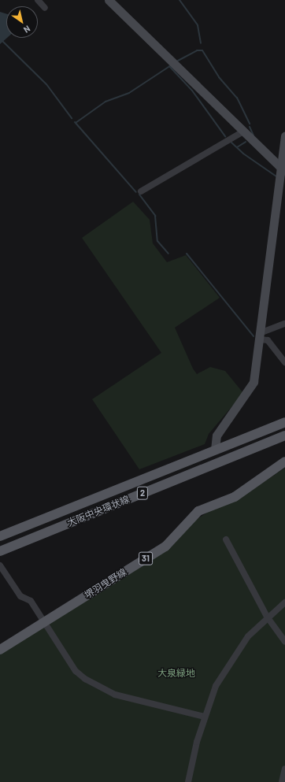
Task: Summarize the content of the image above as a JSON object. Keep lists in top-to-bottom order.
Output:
{
  "streets": {
    "main road": [
      "2",
      "大阪中央環状線",
      "31",
      "堺羽曳野線"
    ]
  },
  "parks": ["大泉緑地"],
  "north": "bottom right"
}
